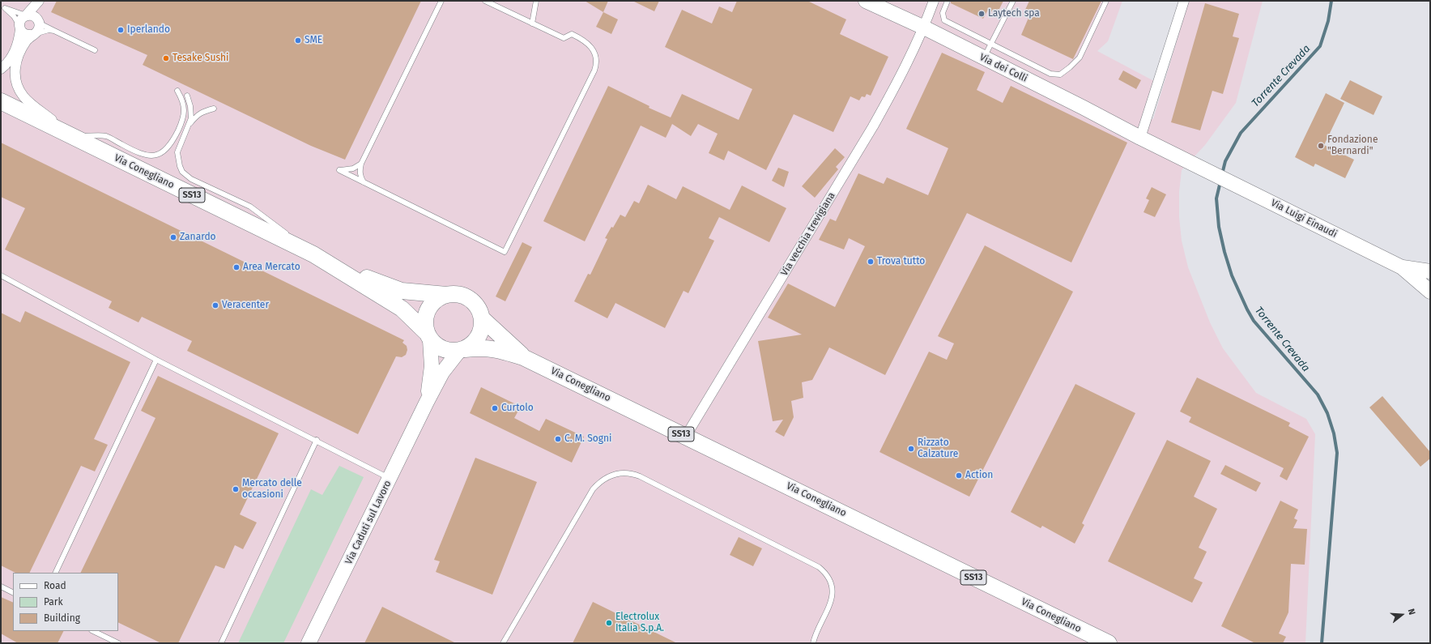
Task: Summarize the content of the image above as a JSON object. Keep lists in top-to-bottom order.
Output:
{
  "streets": {
    "main road": ["Via Conegliano", "SS13"],
    "street": [
      "Via dei Colli",
      "Via Luigi Einaudi",
      "Via vecchia trevigiana",
      "Via Caduti sul Lavoro"
    ]
  },
  "crossings": [
    ["Via dei Colli", "Via Luigi Einaudi"],
    ["Via dei Colli", "Via vecchia trevigiana"],
    ["Via Conegliano", "Via vecchia trevigiana"],
    ["Via Conegliano", "Via Caduti sul Lavoro"]
  ],
  "water": ["Torrente Crevada"],
  "places": [
    "Laytech spa",
    "Iperlando",
    "SME",
    "Tesake Sushi",
    "Fondazione \"Bernardi\"",
    "Zanardo",
    "Trova tutto",
    "Area Mercato",
    "Veracenter",
    "Curtolo",
    "C. M. Sogni",
    "Rizzato Calzature",
    "Action",
    "Mercato delle occasioni",
    "Electrolux Italia S.p.A."
  ],
  "legend": ["Road", "Park", "Building"],
  "north": "right"
}
